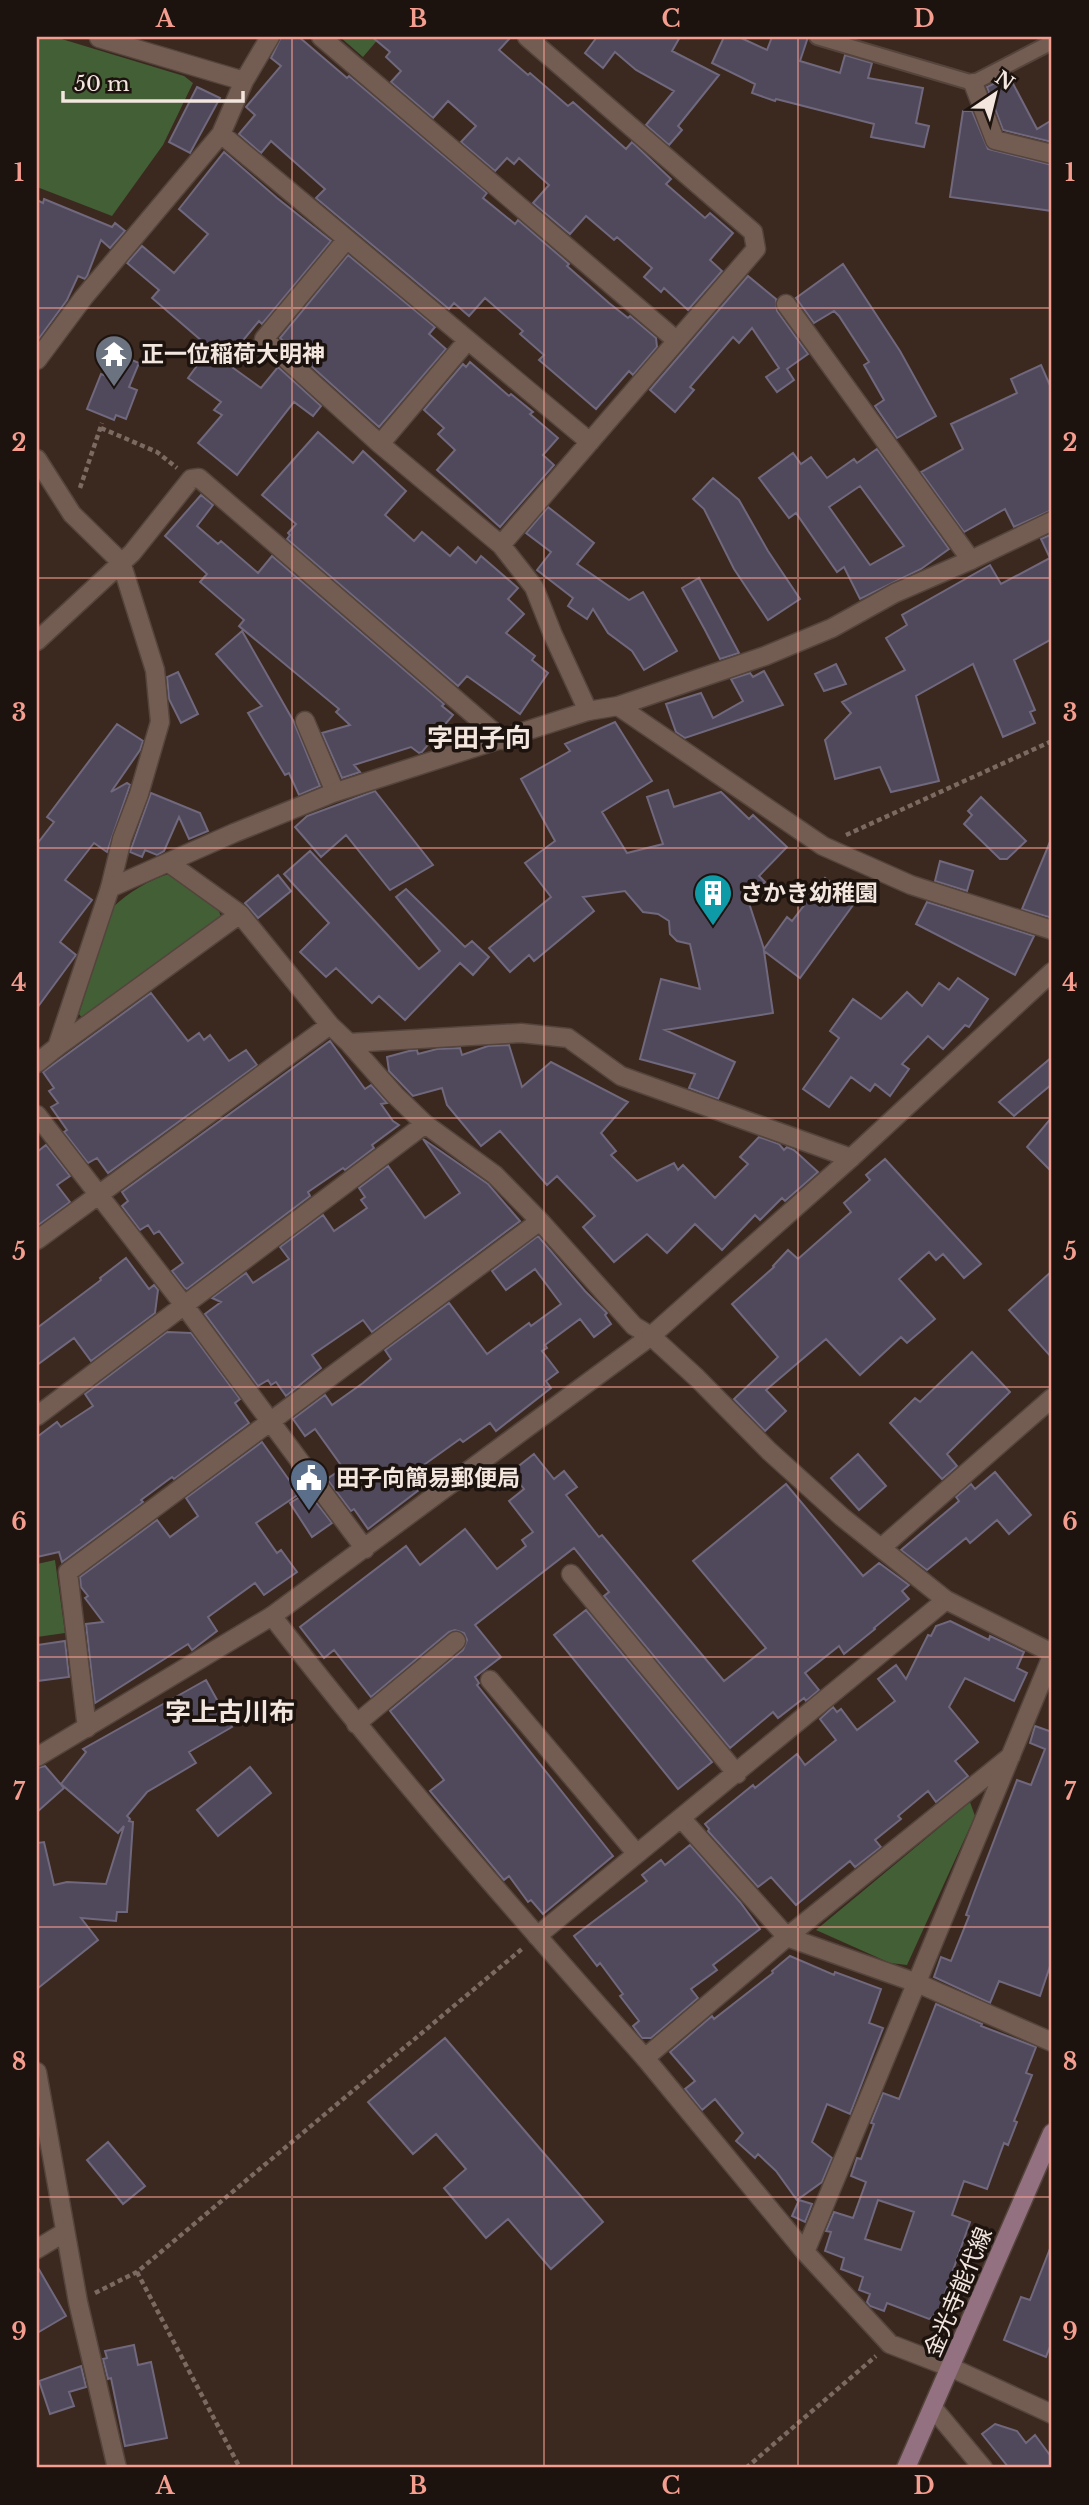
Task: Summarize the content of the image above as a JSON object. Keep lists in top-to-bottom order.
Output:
{
  "streets": {
    "main road": ["金光寺能代線"]
  },
  "districts": ["字田子向", "字上古川布"],
  "places": {
    "temple": ["正一位稲荷大明神"],
    "building": ["さかき幼稚園"],
    "public building": ["田子向簡易郵便局"]
  },
  "scale_bar": "50 m",
  "north": "top right",
  "grid": {
    "columns": [
      "A",
      "B",
      "C",
      "D"
    ],
    "rows": [
      "1",
      "2",
      "3",
      "4",
      "5",
      "6",
      "7",
      "8",
      "9"
    ]
  }
}
